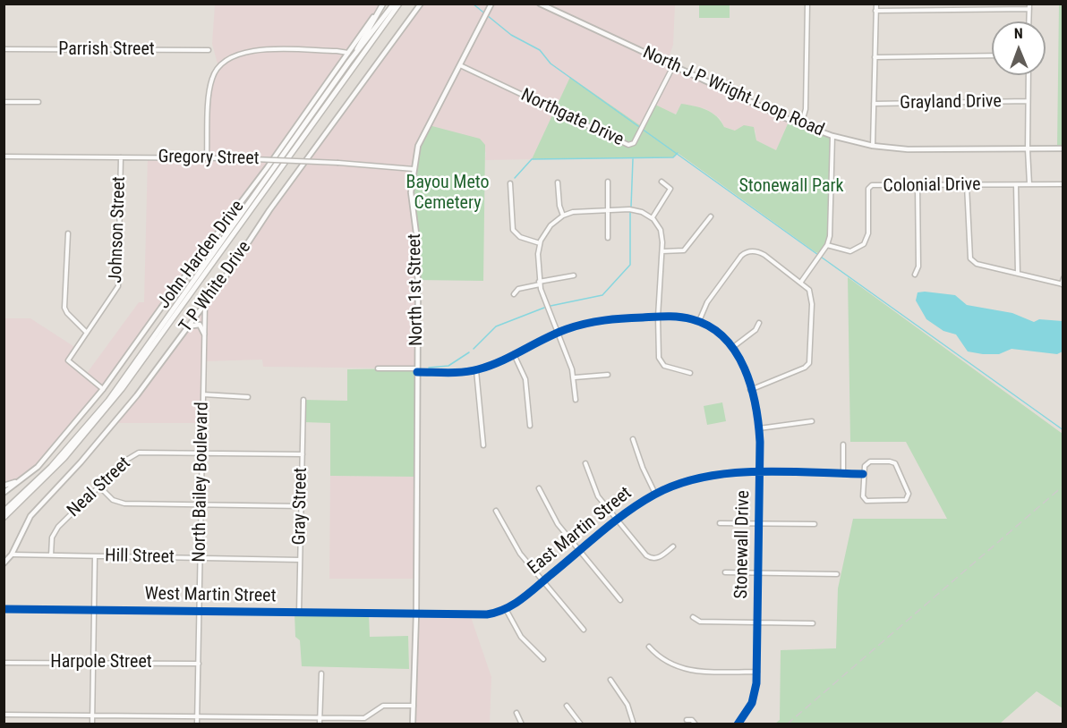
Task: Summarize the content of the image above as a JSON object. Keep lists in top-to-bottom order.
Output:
{
  "streets": {
    "main road": [
      "North J P Wright Loop Road",
      "John Harden Drive",
      "T P White Drive",
      "North 1st Street"
    ],
    "street": [
      "Parrish Street",
      "Grayland Drive",
      "Northgate Drive",
      "Gregory Street",
      "Colonial Drive",
      "Johnson Street",
      "North Bailey Boulevard",
      "Neal Street",
      "Gray Street",
      "East Martin Street",
      "Stonewall Drive",
      "Hill Street",
      "West Martin Street",
      "Harpole Street"
    ]
  },
  "crossings": [
    ["North J P Wright Loop Road", "Northgate Drive"],
    ["Northgate Drive", "North 1st Street"],
    ["Gregory Street", "Johnson Street"],
    ["Gregory Street", "North 1st Street"],
    ["Johnson Street", "John Harden Drive"],
    ["T P White Drive", "North Bailey Boulevard"],
    ["T P White Drive", "Hill Street"],
    ["North 1st Street", "East Martin Street"],
    ["North 1st Street", "Stonewall Drive"],
    ["North 1st Street", "West Martin Street"],
    ["North Bailey Boulevard", "Neal Street"],
    ["North Bailey Boulevard", "Hill Street"],
    ["North Bailey Boulevard", "West Martin Street"],
    ["North Bailey Boulevard", "Harpole Street"],
    ["Neal Street", "Gray Street"],
    ["Neal Street", "Hill Street"],
    ["Gray Street", "Hill Street"],
    ["Gray Street", "West Martin Street"],
    ["East Martin Street", "Stonewall Drive"],
    ["East Martin Street", "West Martin Street"]
  ],
  "parks": ["Bayou Meto Cemetery", "Stonewall Park"],
  "north": "top"
}
